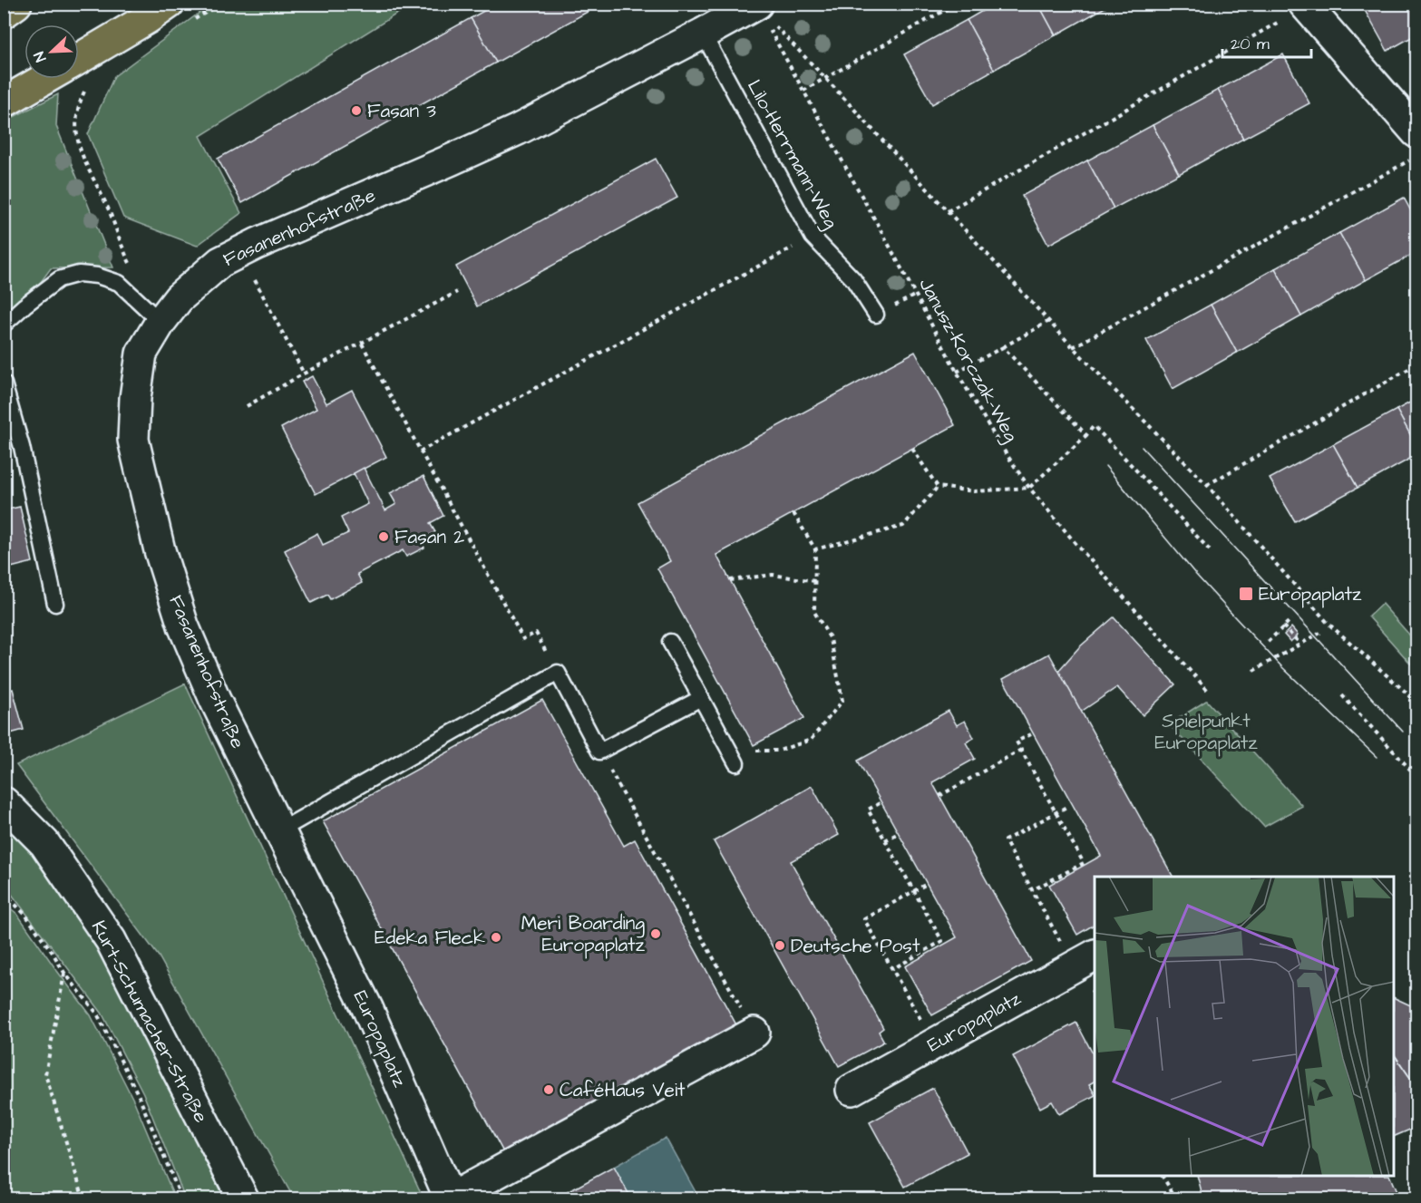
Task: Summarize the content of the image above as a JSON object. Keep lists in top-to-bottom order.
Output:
{
  "streets": {
    "street": ["Fasanenhofstraße", "Kurt-Schumacher-Straße", "Europaplatz"],
    "lane": ["Lilo-Herrmann-Weg"],
    "path": ["Janusz-Korczak-Weg"]
  },
  "crossings": [
    ["Lilo-Herrmann-Weg", "Fasanenhofstraße"],
    ["Fasanenhofstraße", "Janusz-Korczak-Weg"],
    ["Fasanenhofstraße", "Europaplatz"]
  ],
  "parks": ["Spielpunkt Europaplatz"],
  "places": {
    "other": [
      "Fasan 3",
      "Fasan 2",
      "Meri Boarding Europaplatz",
      "Edeka Fleck",
      "Deutsche Post",
      "CaféHaus Veit"
    ],
    "transit": ["Europaplatz"]
  },
  "scale_bar": "20 m",
  "north": "bottom left"
}
